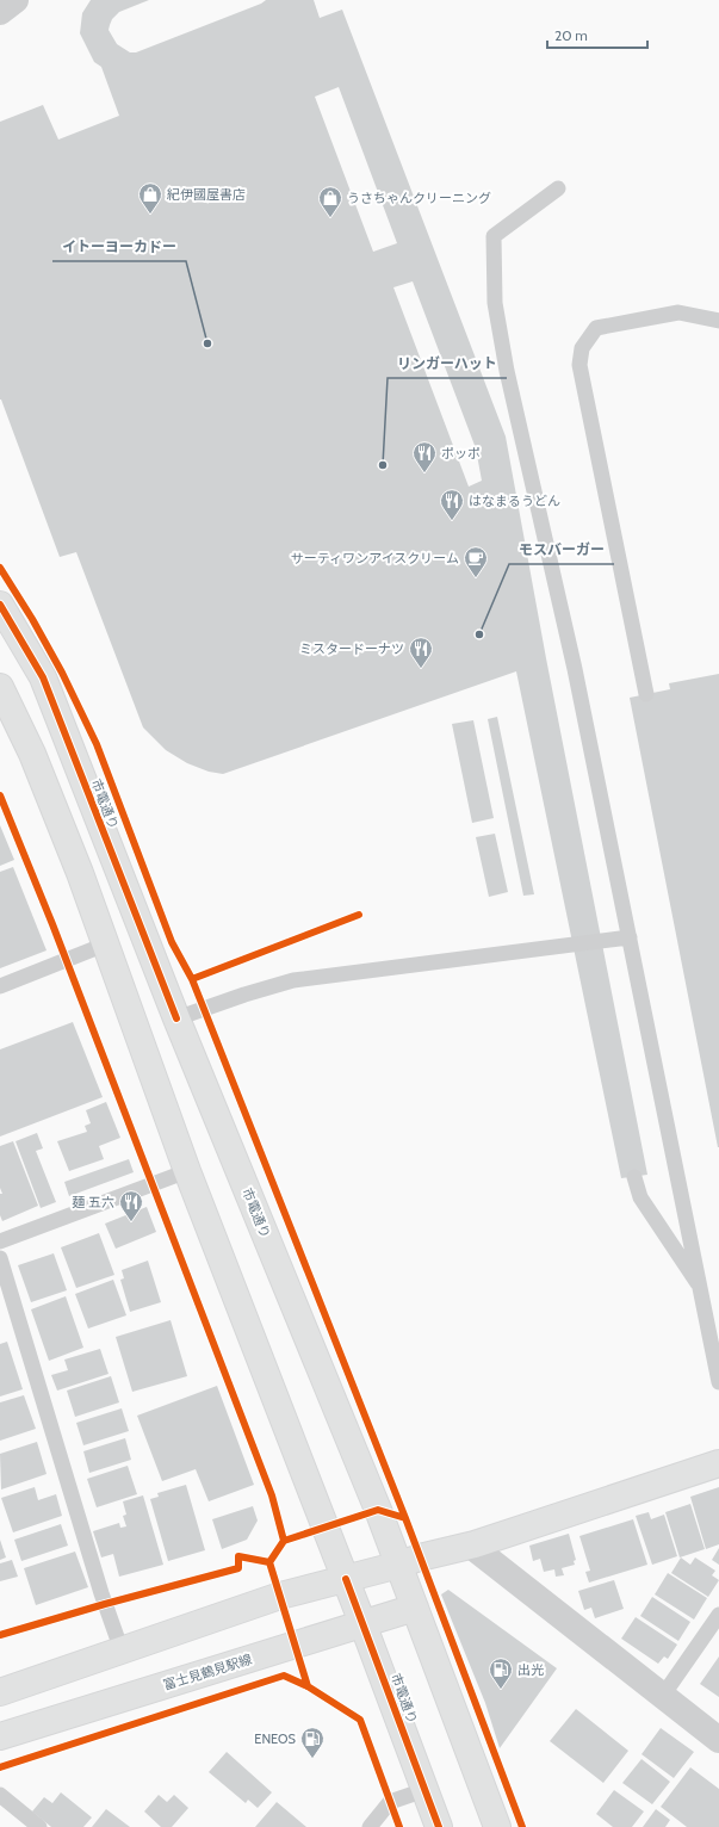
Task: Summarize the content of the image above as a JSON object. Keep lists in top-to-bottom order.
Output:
{
  "streets": {
    "street": ["市電通り", "富士見鶴見駅線"]
  },
  "crossings": [
    ["市電通り", "富士見鶴見駅線"]
  ],
  "places": {
    "shop": ["紀伊國屋書店", "うさちゃんクリーニング"],
    "other": ["イトーヨーカドー", "リンガーハット", "モスバーガー"],
    "restaurant": [
      "ポッポ",
      "はなまるうどん",
      "ミスタードーナツ",
      "麺 五六"
    ],
    "cafe": ["サーティワンアイスクリーム"],
    "fuel station": ["出光", "ENEOS"]
  },
  "scale_bar": "20 m"
}
